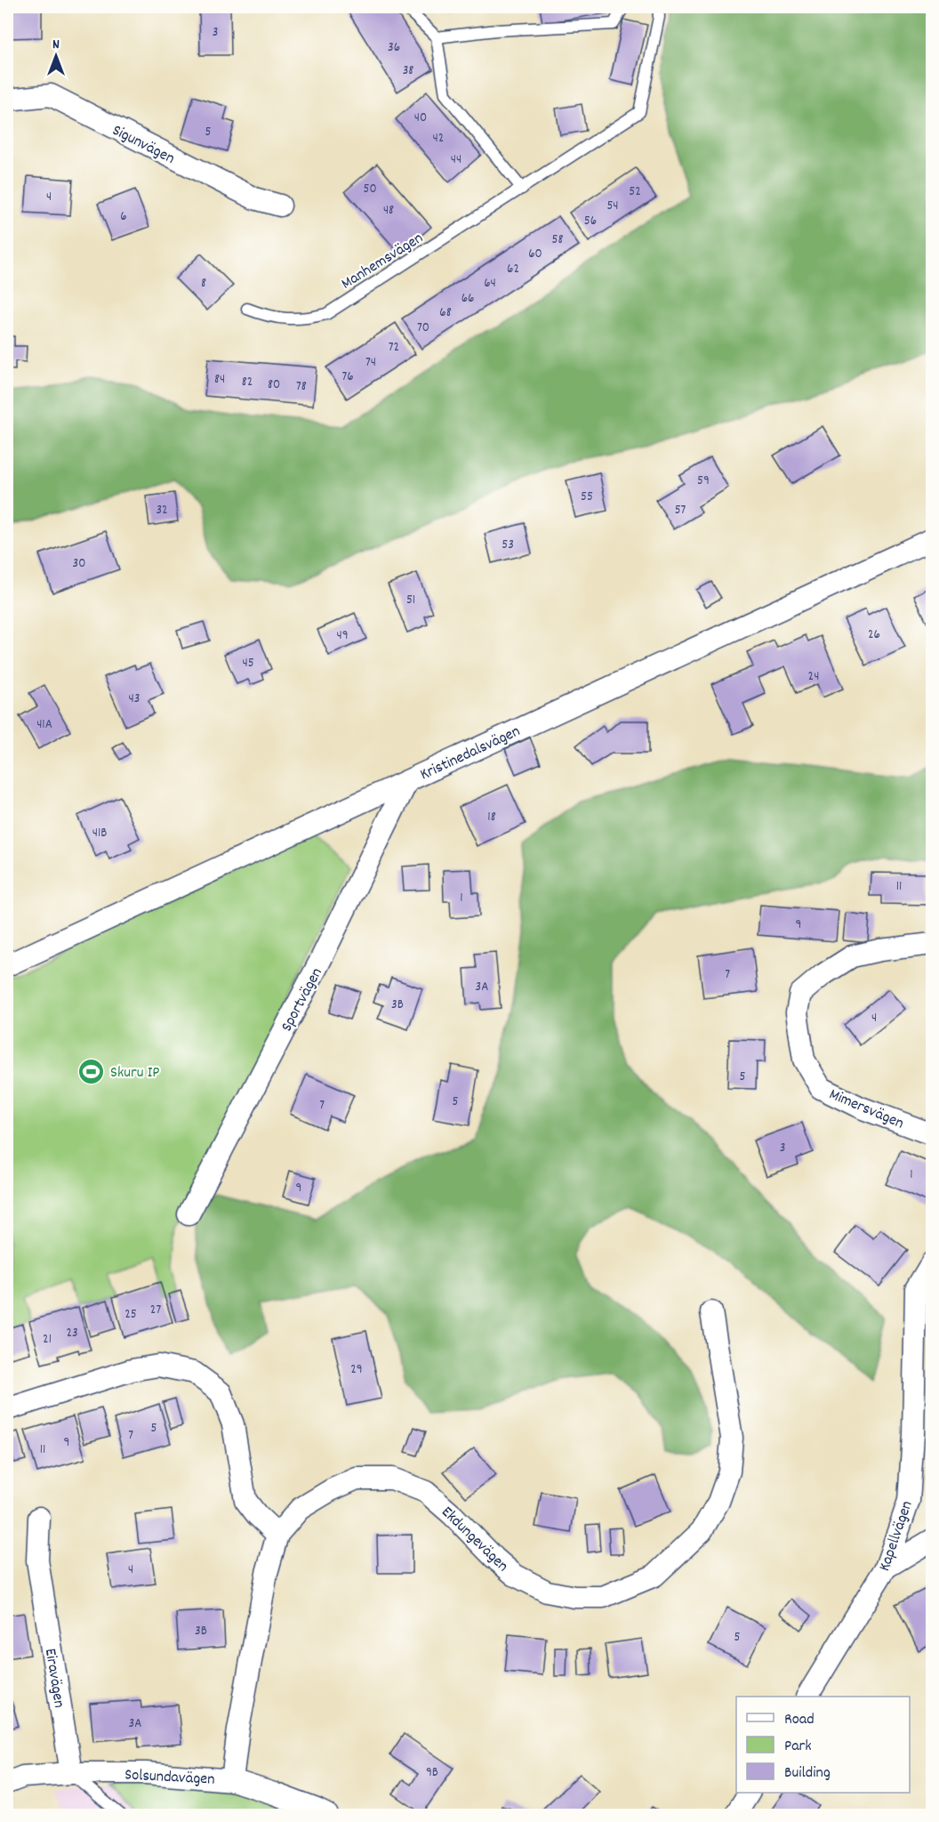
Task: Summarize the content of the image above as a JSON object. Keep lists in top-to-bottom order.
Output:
{
  "streets": {
    "street": [
      "Sigunvägen",
      "Kristinedalsvägen",
      "Sportvägen",
      "Mimersvägen",
      "Kapellvägen",
      "Ekdungevägen",
      "Eiravägen",
      "Solsundavägen"
    ],
    "lane": ["Manhemsvägen"]
  },
  "crossings": [
    ["Kristinedalsvägen", "Sportvägen"],
    ["Ekdungevägen", "Solsundavägen"],
    ["Eiravägen", "Solsundavägen"]
  ],
  "places": {
    "sports": ["Skuru IP"]
  },
  "house_numbers": [
    "3",
    "36",
    "38",
    "40",
    "5",
    "42",
    "44",
    "50",
    "52",
    "4",
    "54",
    "48",
    "6",
    "56",
    "58",
    "60",
    "62",
    "8",
    "64",
    "66",
    "68",
    "70",
    "72",
    "74",
    "76",
    "84",
    "82",
    "80",
    "78",
    "59",
    "55",
    "32",
    "57",
    "53",
    "30",
    "51",
    "26",
    "49",
    "45",
    "24",
    "43",
    "41A",
    "18",
    "41B",
    "11",
    "1",
    "9",
    "7",
    "3A",
    "3B",
    "4",
    "5",
    "5",
    "7",
    "3",
    "1",
    "9",
    "27",
    "25",
    "23",
    "21",
    "29",
    "5",
    "7",
    "9",
    "11",
    "4",
    "3B",
    "5",
    "3A",
    "9B"
  ],
  "legend": ["Road", "Park", "Building"],
  "north": "top"
}
